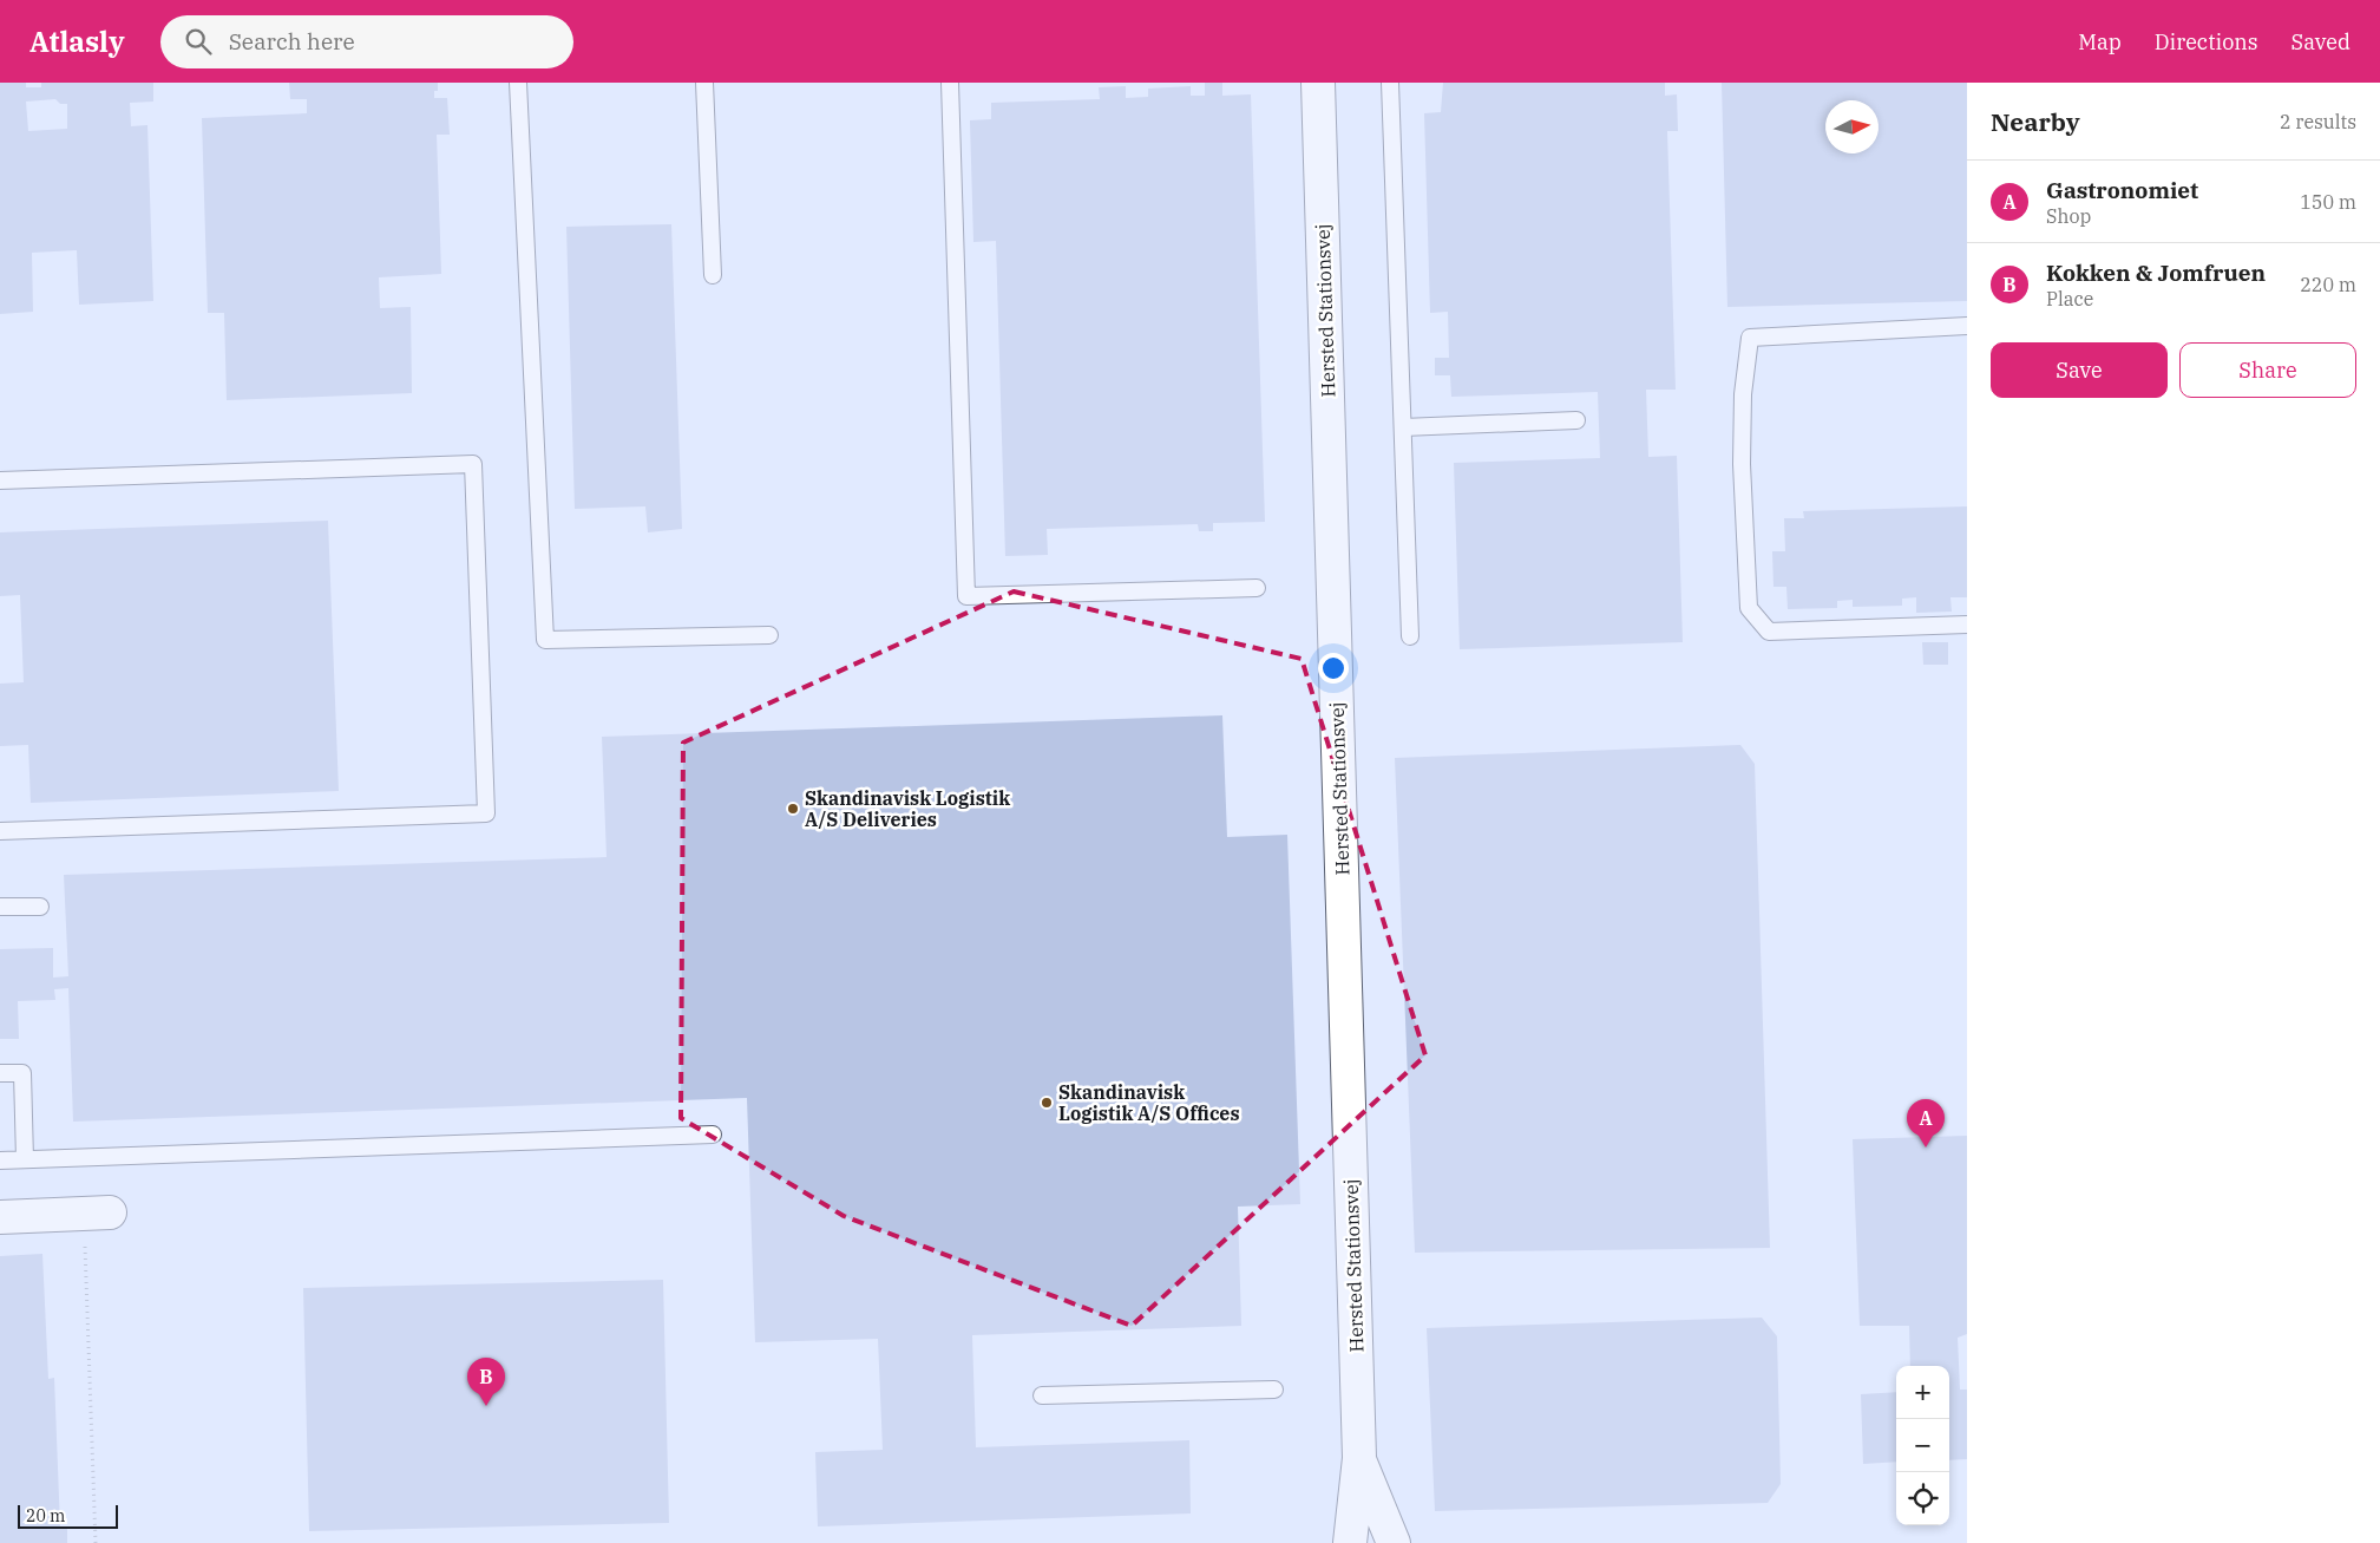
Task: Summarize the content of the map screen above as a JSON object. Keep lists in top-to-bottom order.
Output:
{
  "streets": {
    "street": ["Hersted Stationsvej"]
  },
  "places": ["Skandinavisk Logistik A/S Deliveries", "Skandinavisk Logistik A/S Offices"],
  "scale_bar": "20 m",
  "north": "right",
  "page": {
    "header": "Atlasly",
    "search": "Search here",
    "nav": ["Map", "Directions", "Saved"],
    "heading": ["Nearby", "2 results"],
    "list": [
      {
        "mark": "A",
        "name": "Gastronomiet",
        "note": "Shop",
        "value": "150 m"
      },
      {
        "mark": "B",
        "name": "Kokken & Jomfruen",
        "note": "Place",
        "value": "220 m"
      }
    ],
    "buttons": ["Save", "Share"],
    "pins": ["A", "B"],
    "map_buttons": ["+", "−"],
    "scale": "20 m"
  }
}
